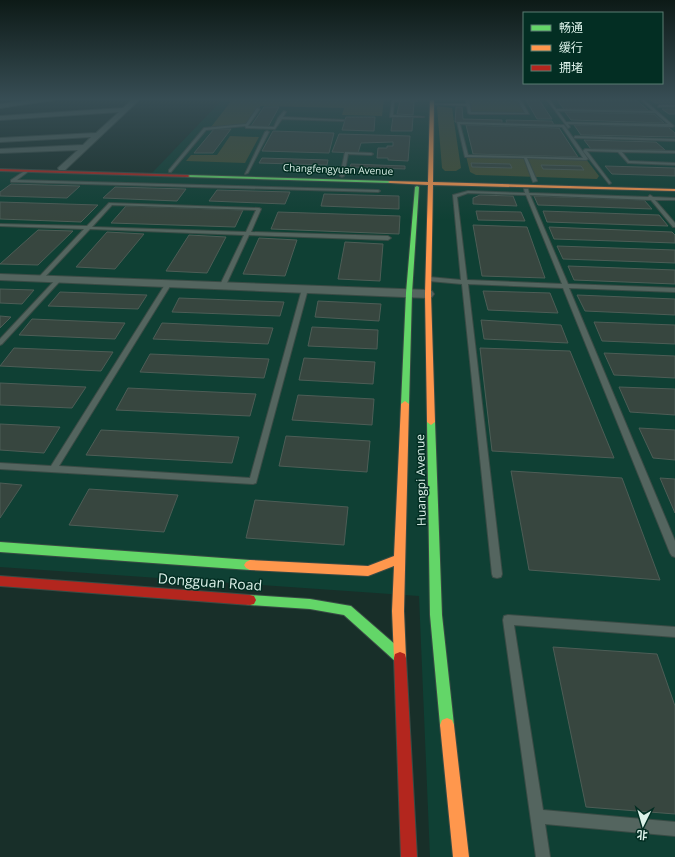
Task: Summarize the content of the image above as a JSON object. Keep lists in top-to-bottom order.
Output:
{
  "streets": {
    "street": ["Changfengyuan Avenue", "Huangpi Avenue", "Dongguan Road"]
  },
  "crossings": [
    ["Changfengyuan Avenue", "Huangpi Avenue"],
    ["Huangpi Avenue", "Dongguan Road"]
  ],
  "legend": ["畅通", "缓行", "拥堵"],
  "north": "bottom"
}
